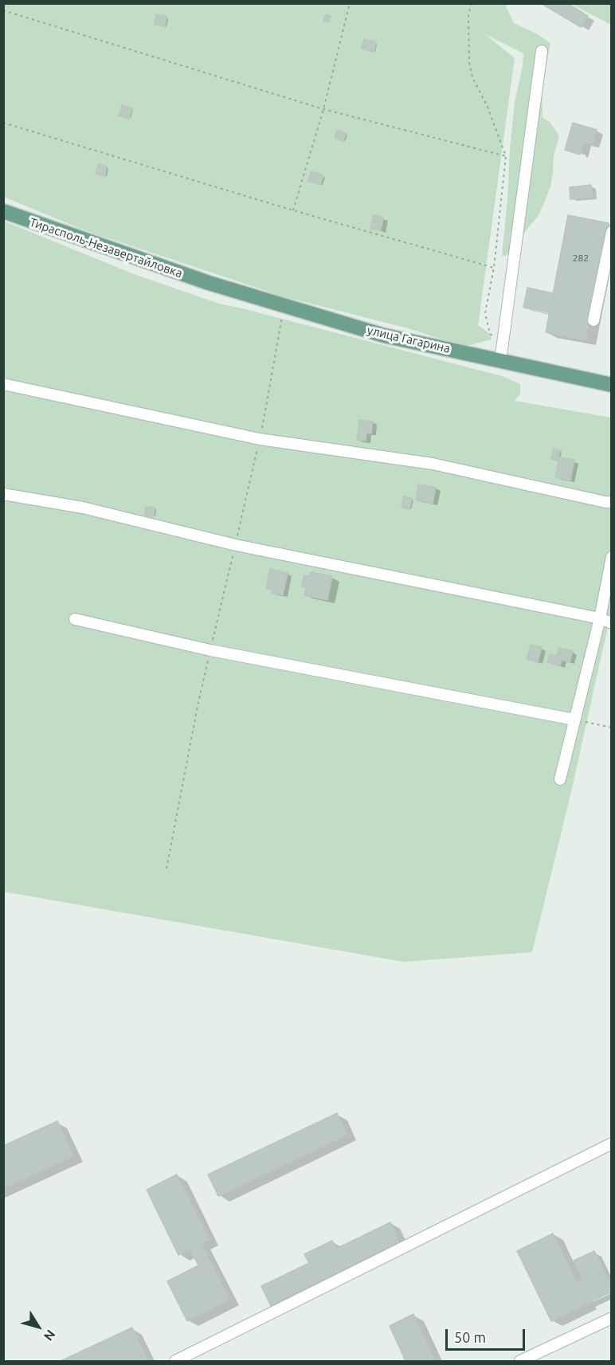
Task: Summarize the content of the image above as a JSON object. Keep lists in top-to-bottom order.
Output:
{
  "streets": {
    "main road": ["Тирасполь-Незавертайловка", "улица Гагарина"]
  },
  "crossings": [
    ["Тирасполь-Незавертайловка", "улица Гагарина"]
  ],
  "house_numbers": ["282"],
  "scale_bar": "50 m",
  "north": "bottom right"
}
